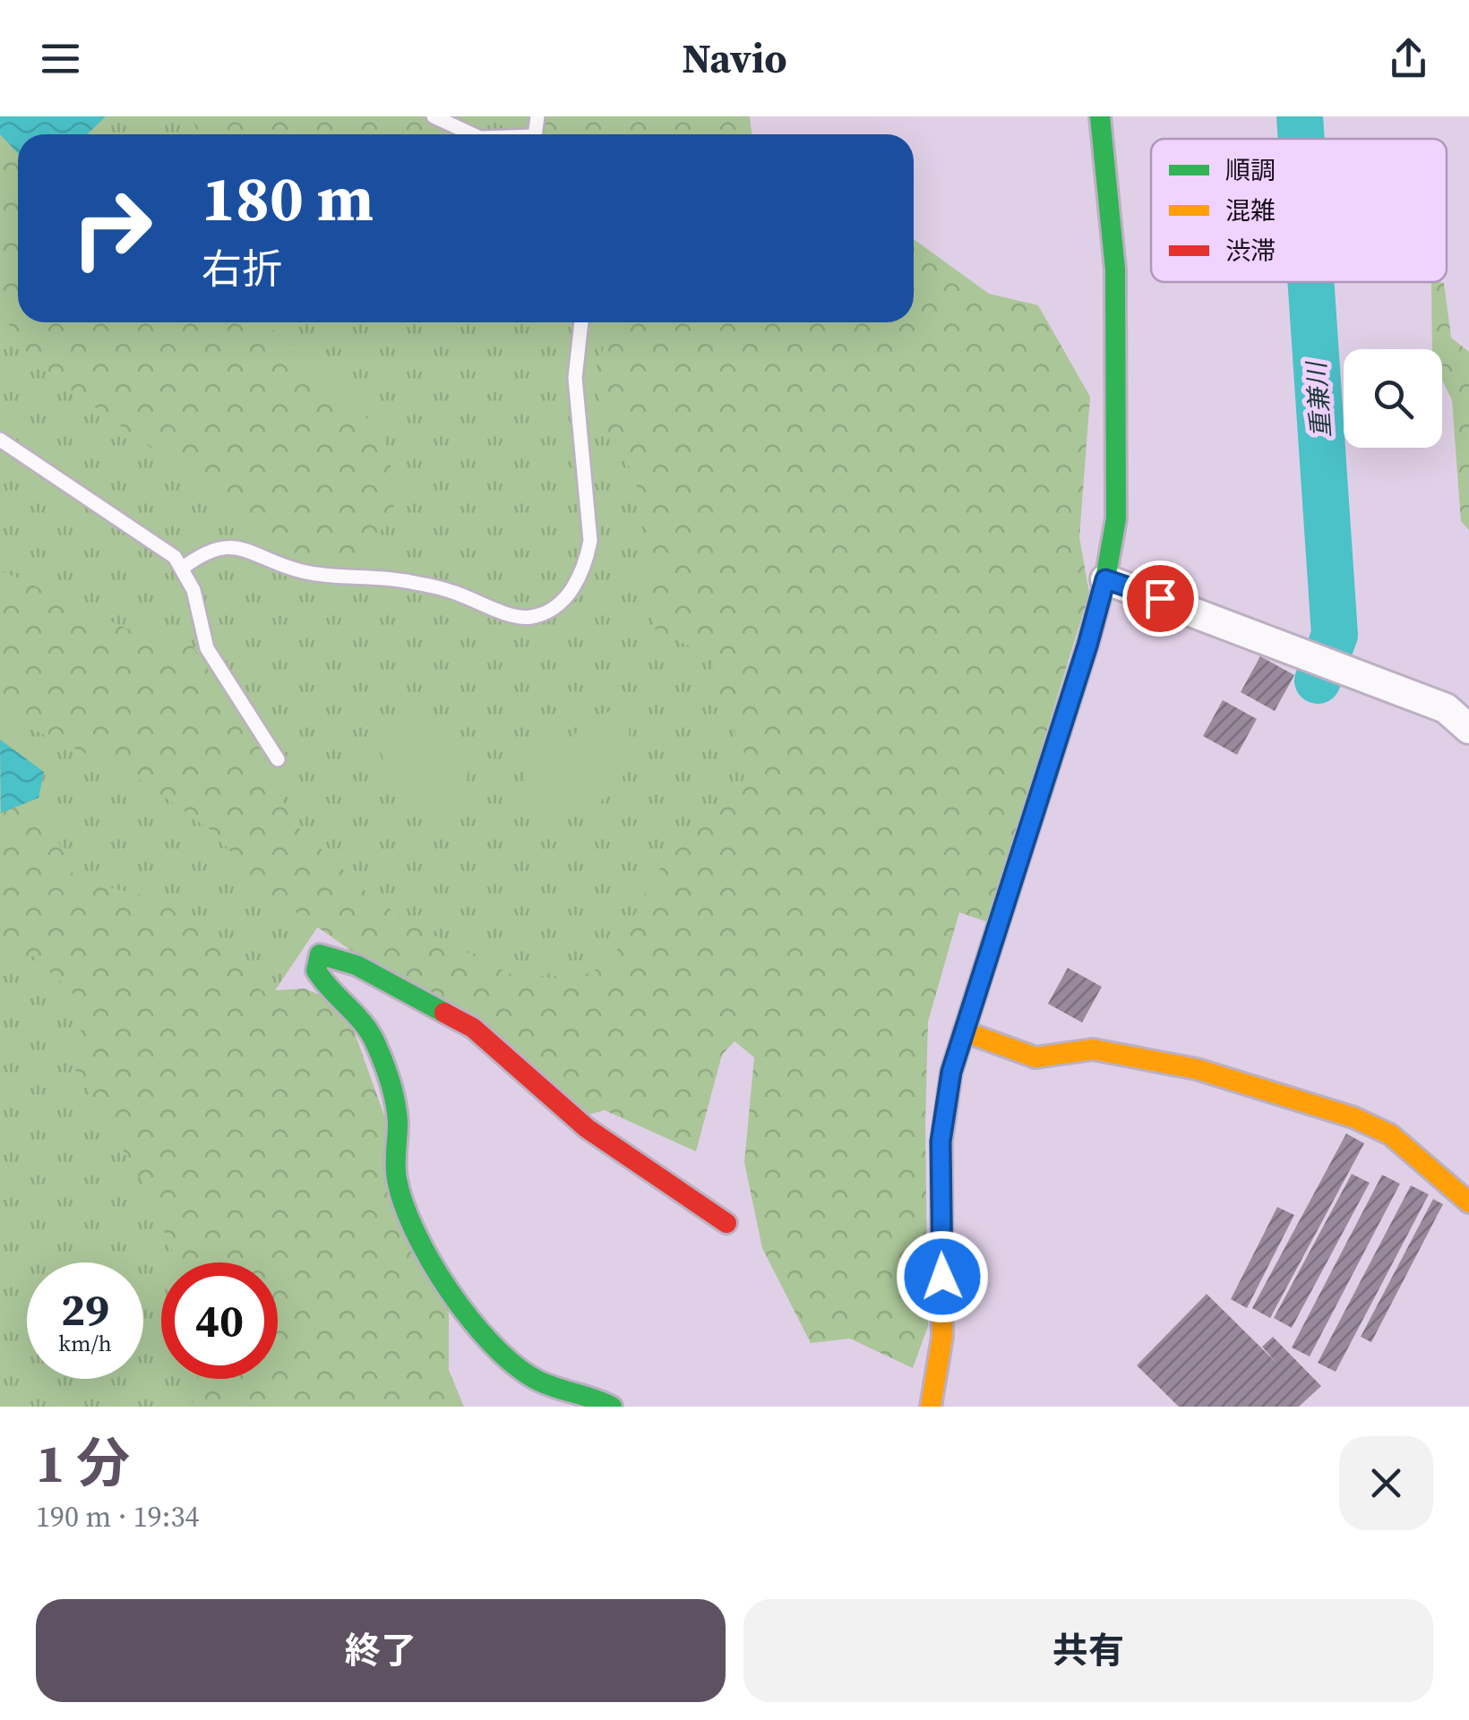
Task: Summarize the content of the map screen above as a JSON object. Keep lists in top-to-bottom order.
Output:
{
  "water": ["重兼川"],
  "legend": ["順調", "混雑", "渋滞"],
  "page": {
    "header": "Navio",
    "turn": ["180 m", "右折"],
    "speed": "29 km/h",
    "limit": "40",
    "heading": ["1 分", "190 m · 19:34"],
    "buttons": ["終了", "共有"]
  }
}
